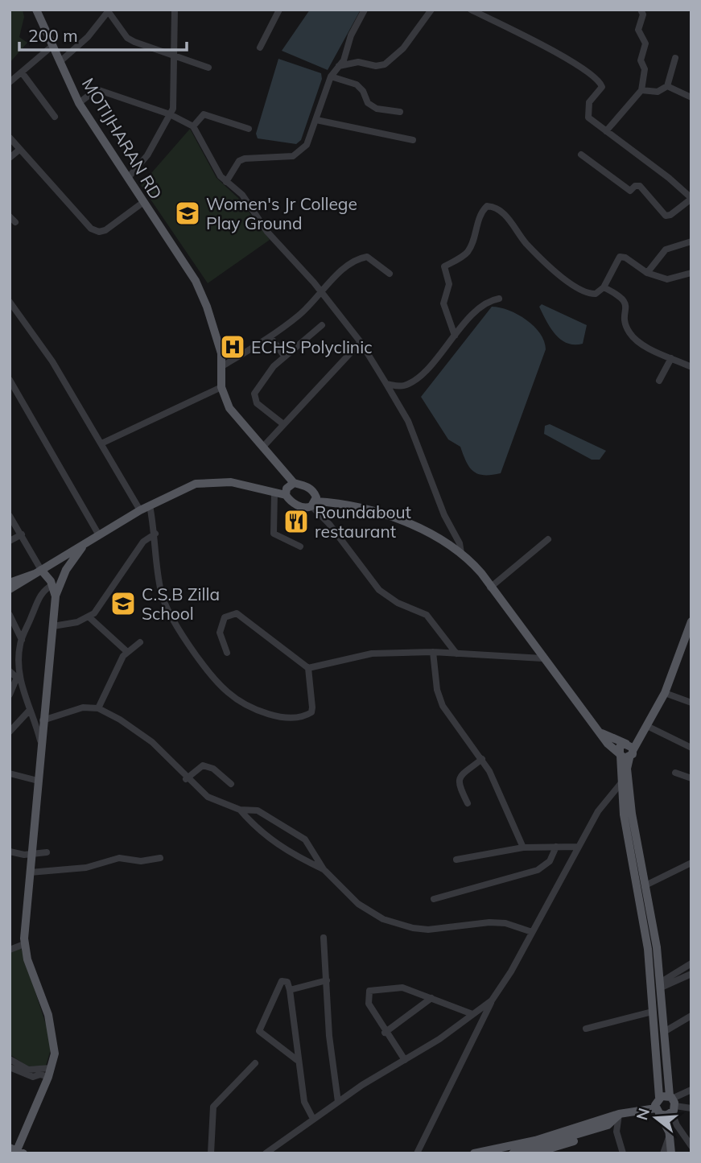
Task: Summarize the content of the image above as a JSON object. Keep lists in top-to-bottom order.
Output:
{
  "streets": {
    "main road": ["MOTIJHARAN RD"]
  },
  "places": {
    "school or university": ["Women's Jr College Play Ground", "C.S.B Zilla School"],
    "hospital": ["ECHS Polyclinic"],
    "restaurant": ["Roundabout restaurant"]
  },
  "scale_bar": "200 m",
  "north": "left"
}
